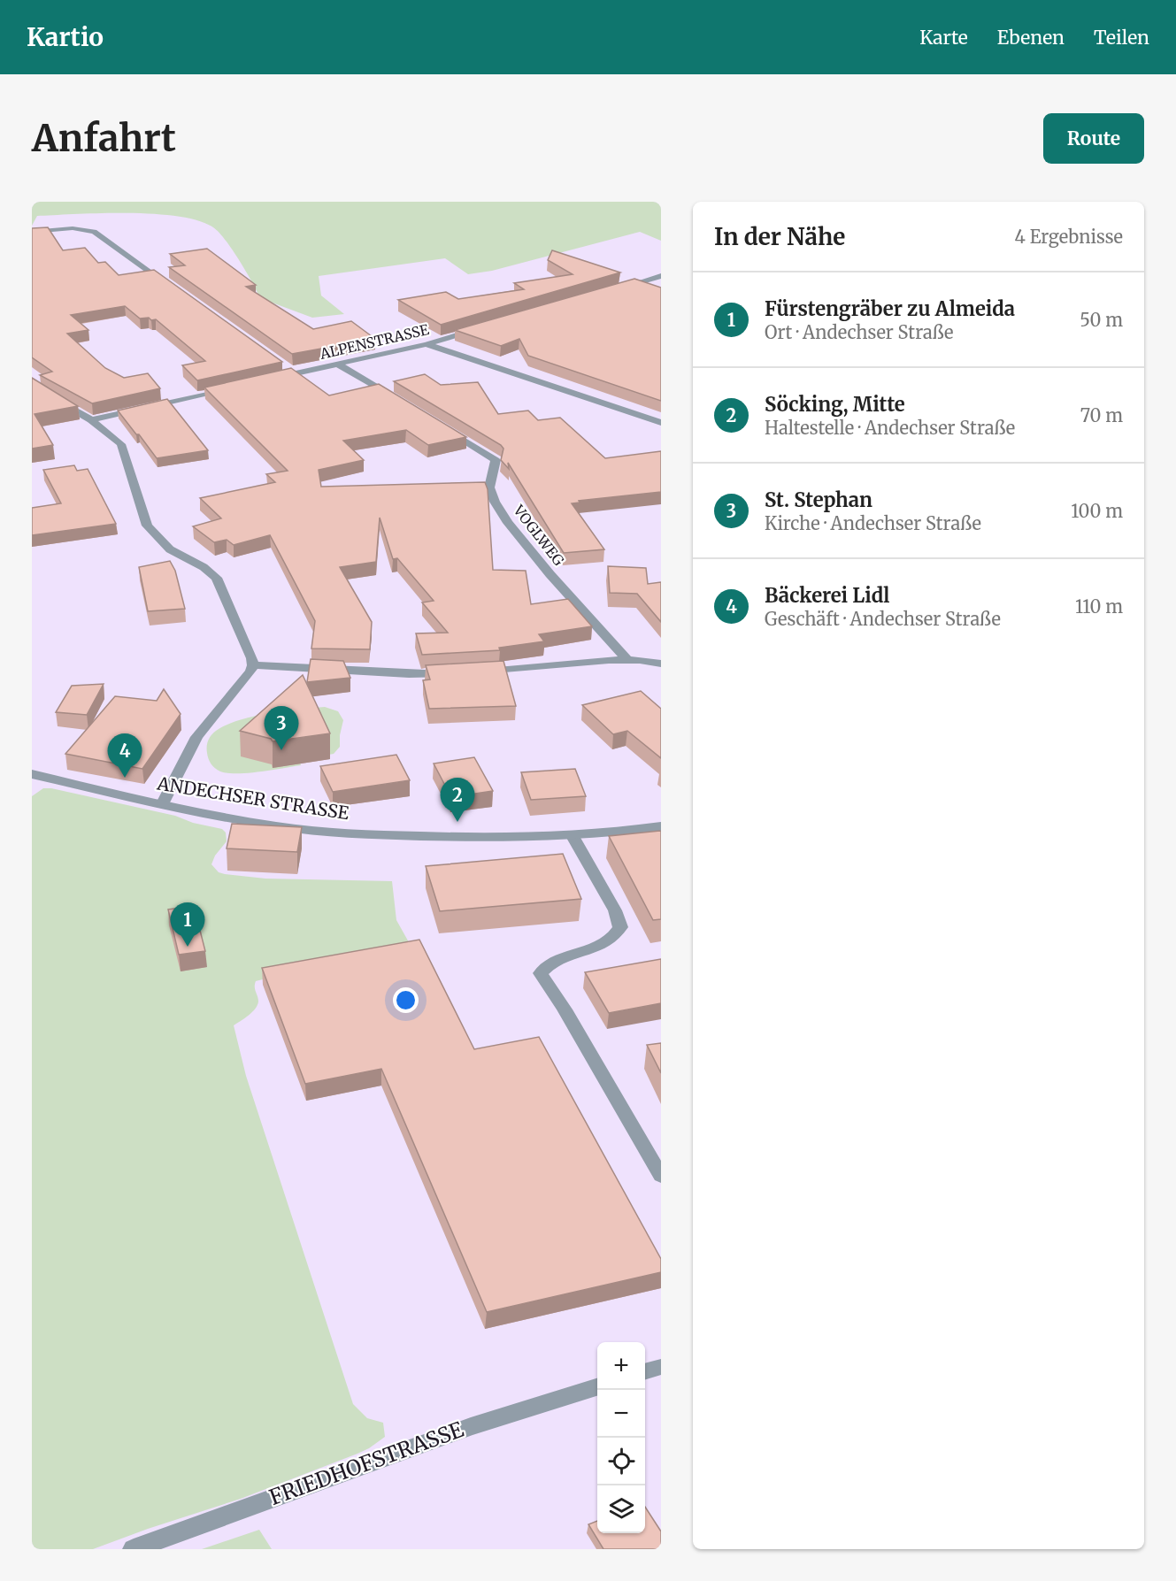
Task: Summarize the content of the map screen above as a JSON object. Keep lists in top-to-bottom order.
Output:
{
  "streets": {
    "street": [
      "ALPENSTRASSE",
      "VOGLWEG",
      "ANDECHSER STRASSE",
      "FRIEDHOFSTRASSE"
    ]
  },
  "page": {
    "header": "Kartio",
    "nav": ["Karte", "Ebenen", "Teilen"],
    "buttons": "Route",
    "title": "Anfahrt",
    "heading": ["In der Nähe", "4 Ergebnisse"],
    "list": [
      {
        "mark": "1",
        "name": "Fürstengräber zu Almeida",
        "note": "Ort · Andechser Straße",
        "value": "50 m"
      },
      {
        "mark": "2",
        "name": "Söcking, Mitte",
        "note": "Haltestelle · Andechser Straße",
        "value": "70 m"
      },
      {
        "mark": "3",
        "name": "St. Stephan",
        "note": "Kirche · Andechser Straße",
        "value": "100 m"
      },
      {
        "mark": "4",
        "name": "Bäckerei Lidl",
        "note": "Geschäft · Andechser Straße",
        "value": "110 m"
      }
    ],
    "pins": [
      "3",
      "4",
      "2",
      "1"
    ],
    "map_buttons": ["+", "−"]
  }
}
